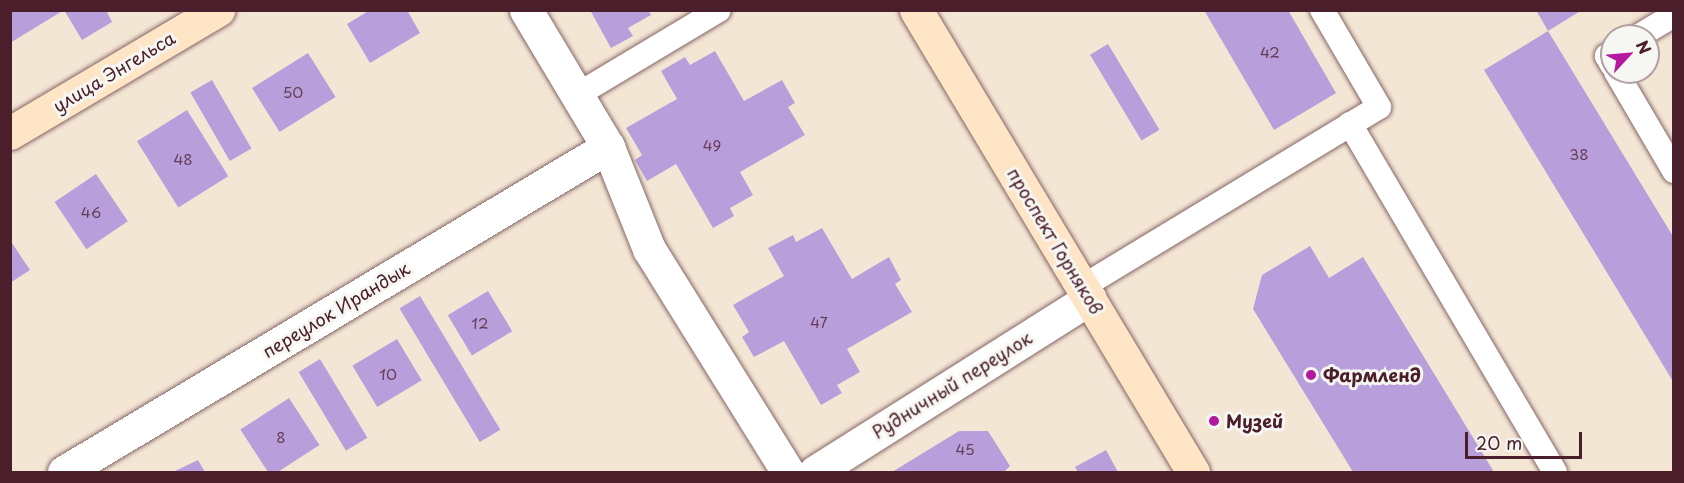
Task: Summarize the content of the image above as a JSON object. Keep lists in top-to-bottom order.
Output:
{
  "streets": {
    "main road": ["улица Энгельса", "проспект Горняков"],
    "street": ["переулок Ирандык", "Рудничный переулок"]
  },
  "crossings": [
    ["проспект Горняков", "Рудничный переулок"]
  ],
  "places": ["Фармленд", "Музей"],
  "house_numbers": [
    "42",
    "50",
    "49",
    "38",
    "48",
    "46",
    "47",
    "12",
    "10",
    "8",
    "45"
  ],
  "scale_bar": "20 m",
  "north": "top right"
}
